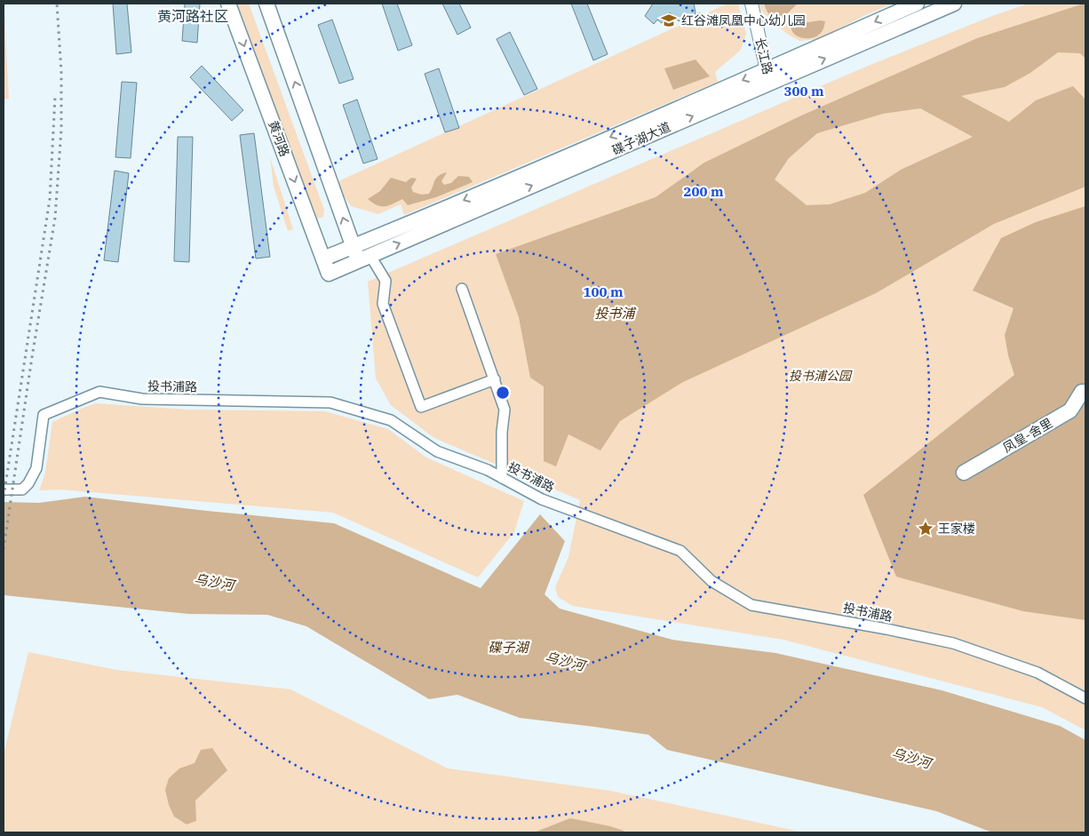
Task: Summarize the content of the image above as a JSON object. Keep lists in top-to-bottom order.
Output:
{
  "streets": {
    "main road": ["黄河路", "碟子湖大道", "凤皇-舍里"],
    "street": ["长江路", "投书浦路"]
  },
  "crossings": [
    ["长江路", "碟子湖大道"],
    ["黄河路", "碟子湖大道"]
  ],
  "districts": ["黄河路社区"],
  "water": ["投书浦", "乌沙河", "碟子湖"],
  "parks": ["投书浦公园"],
  "places": {
    "school or university": ["红谷滩凤凰中心幼儿园"],
    "place": ["王家楼"]
  },
  "rings": ["300 m", "200 m", "100 m"]
}
